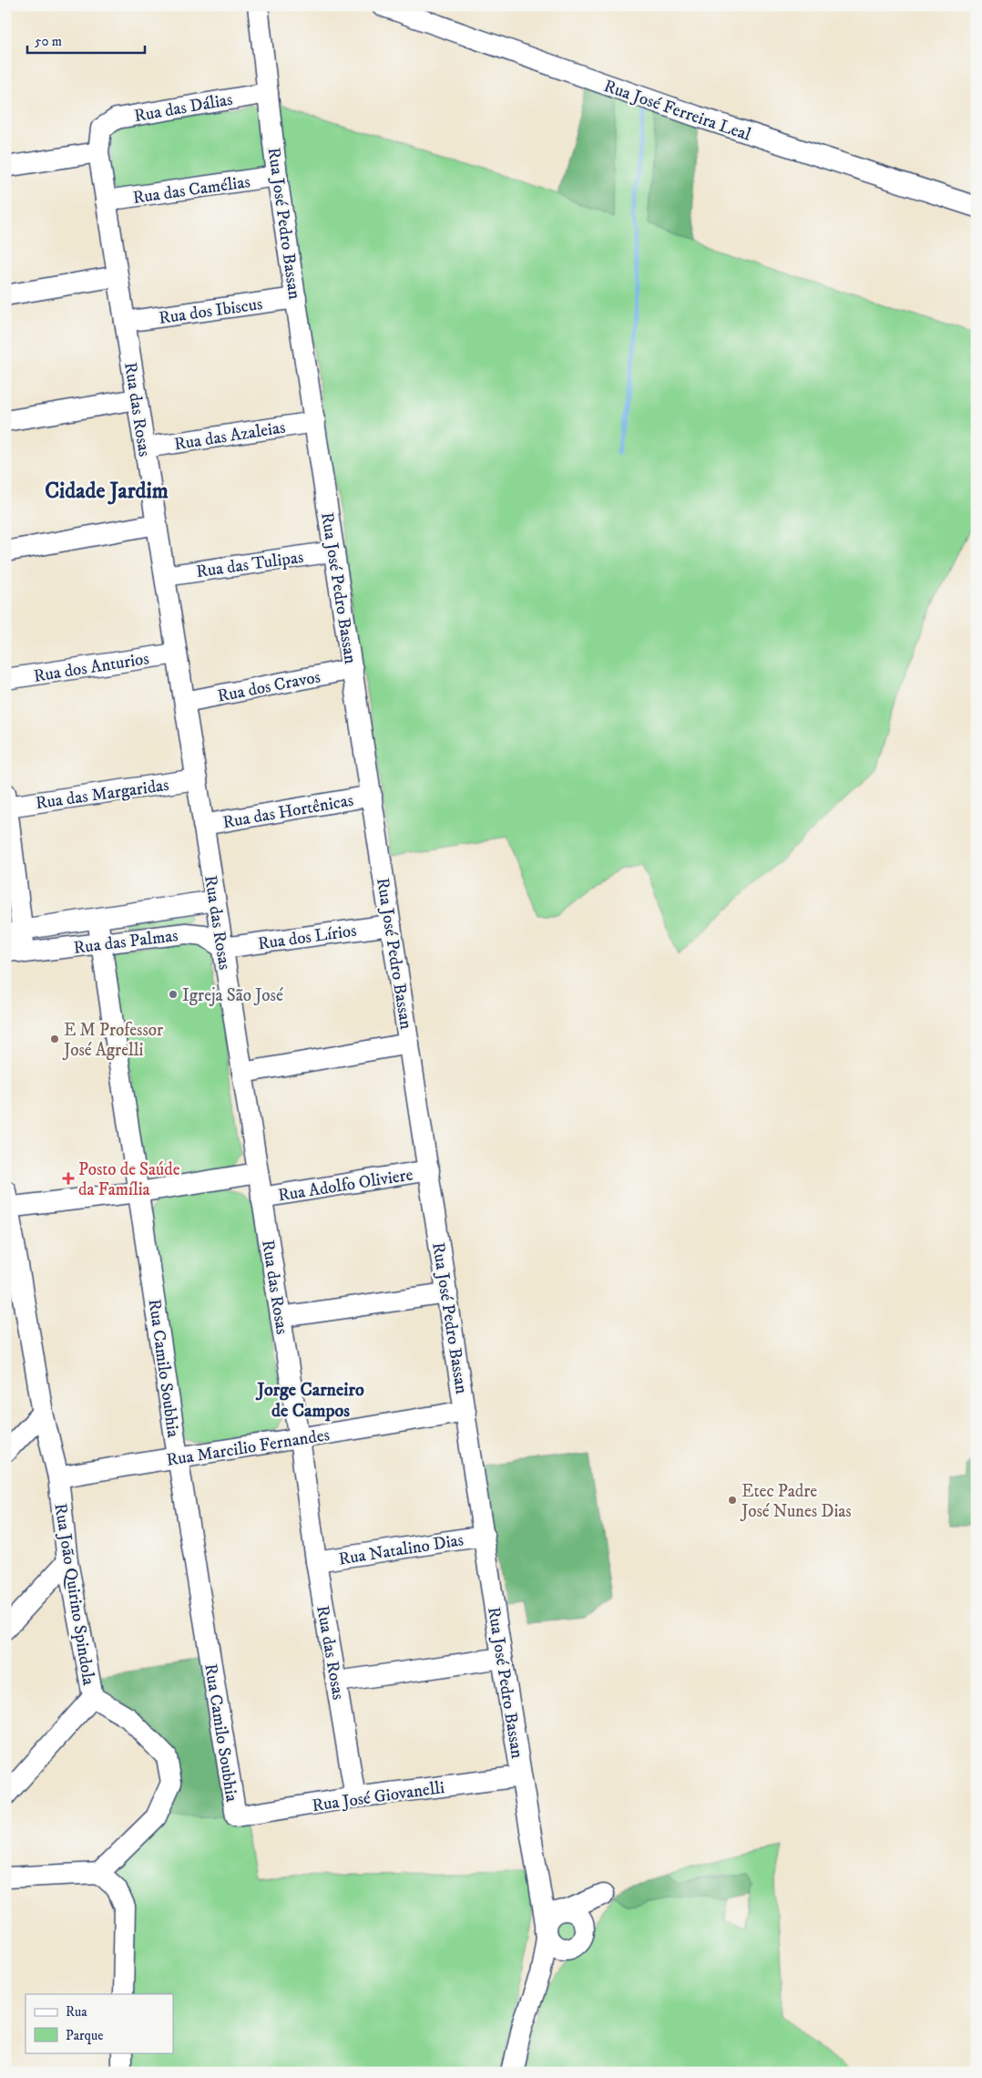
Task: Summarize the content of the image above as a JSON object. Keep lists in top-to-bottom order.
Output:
{
  "streets": {
    "street": [
      "Rua das Dálias",
      "Rua José Ferreira Leal",
      "Rua das Camélias",
      "Rua José Pedro Bassan",
      "Rua dos Ibiscus",
      "Rua das Rosas",
      "Rua das Azaleias",
      "Rua das Tulipas",
      "Rua dos Anturios",
      "Rua dos Cravos",
      "Rua das Margaridas",
      "Rua das Hortênicas",
      "Rua dos Lírios",
      "Rua das Palmas",
      "Rua Adolfo Oliviere",
      "Rua Camilo Soubhia",
      "Rua Marcilio Fernandes",
      "Rua Natalino Dias",
      "Rua João Quirino Spindola",
      "Rua José Giovanelli"
    ]
  },
  "crossings": [
    ["Rua das Dálias", "Rua José Pedro Bassan"],
    ["Rua das Dálias", "Rua das Rosas"],
    ["Rua das Camélias", "Rua José Pedro Bassan"],
    ["Rua das Camélias", "Rua das Rosas"],
    ["Rua José Pedro Bassan", "Rua dos Ibiscus"],
    ["Rua José Pedro Bassan", "Rua das Azaleias"],
    ["Rua José Pedro Bassan", "Rua das Tulipas"],
    ["Rua José Pedro Bassan", "Rua dos Cravos"],
    ["Rua José Pedro Bassan", "Rua das Hortênicas"],
    ["Rua José Pedro Bassan", "Rua dos Lírios"],
    ["Rua José Pedro Bassan", "Rua Adolfo Oliviere"],
    ["Rua José Pedro Bassan", "Rua Marcilio Fernandes"],
    ["Rua José Pedro Bassan", "Rua Natalino Dias"],
    ["Rua José Pedro Bassan", "Rua José Giovanelli"],
    ["Rua dos Ibiscus", "Rua das Rosas"],
    ["Rua das Rosas", "Rua das Azaleias"],
    ["Rua das Rosas", "Rua das Tulipas"],
    ["Rua das Rosas", "Rua dos Anturios"],
    ["Rua das Rosas", "Rua dos Cravos"],
    ["Rua das Rosas", "Rua das Margaridas"],
    ["Rua das Rosas", "Rua das Hortênicas"],
    ["Rua das Rosas", "Rua dos Lírios"],
    ["Rua das Rosas", "Rua das Palmas"],
    ["Rua das Rosas", "Rua Adolfo Oliviere"],
    ["Rua das Rosas", "Rua Marcilio Fernandes"],
    ["Rua das Rosas", "Rua Natalino Dias"],
    ["Rua das Rosas", "Rua José Giovanelli"],
    ["Rua dos Lírios", "Rua das Palmas"],
    ["Rua das Palmas", "Rua Camilo Soubhia"],
    ["Rua Camilo Soubhia", "Rua Marcilio Fernandes"],
    ["Rua Camilo Soubhia", "Rua José Giovanelli"],
    ["Rua Marcilio Fernandes", "Rua João Quirino Spindola"]
  ],
  "districts": ["Cidade Jardim", "Jorge Carneiro de Campos"],
  "places": {
    "other": ["Igreja São José", "E M Professor José Agrelli", "Etec Padre José Nunes Dias"],
    "health": ["Posto de Saúde da Família"]
  },
  "legend": ["Rua", "Parque"],
  "scale_bar": "50 m"
}
